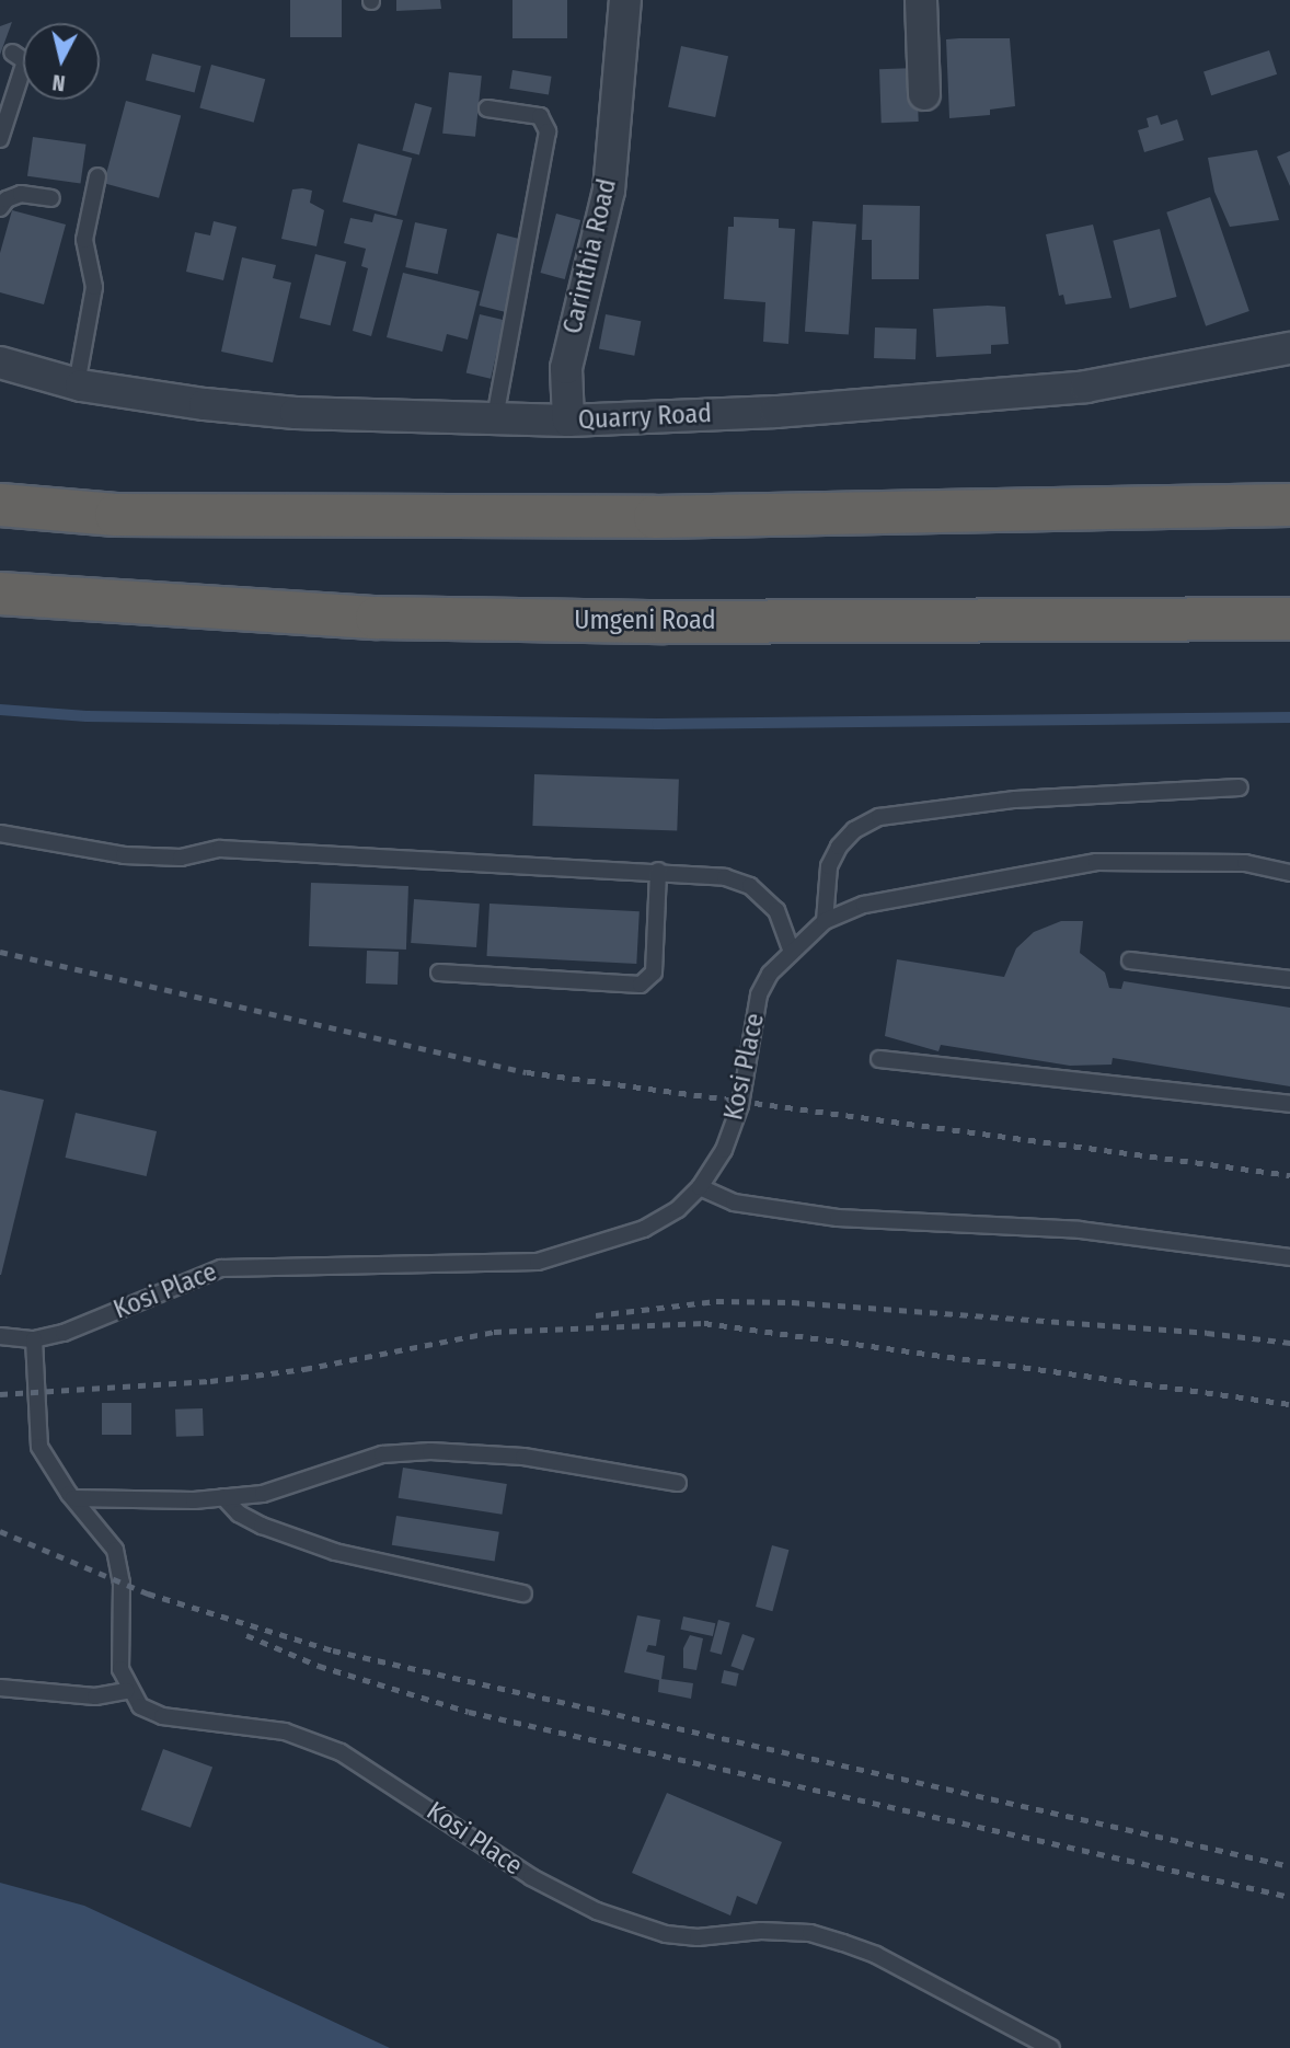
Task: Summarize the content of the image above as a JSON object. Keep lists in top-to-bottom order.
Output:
{
  "streets": {
    "highway": ["Umgeni Road"],
    "street": ["Carinthia Road", "Quarry Road"],
    "lane": ["Kosi Place"]
  },
  "crossings": [
    ["Carinthia Road", "Quarry Road"]
  ],
  "north": "bottom"
}
